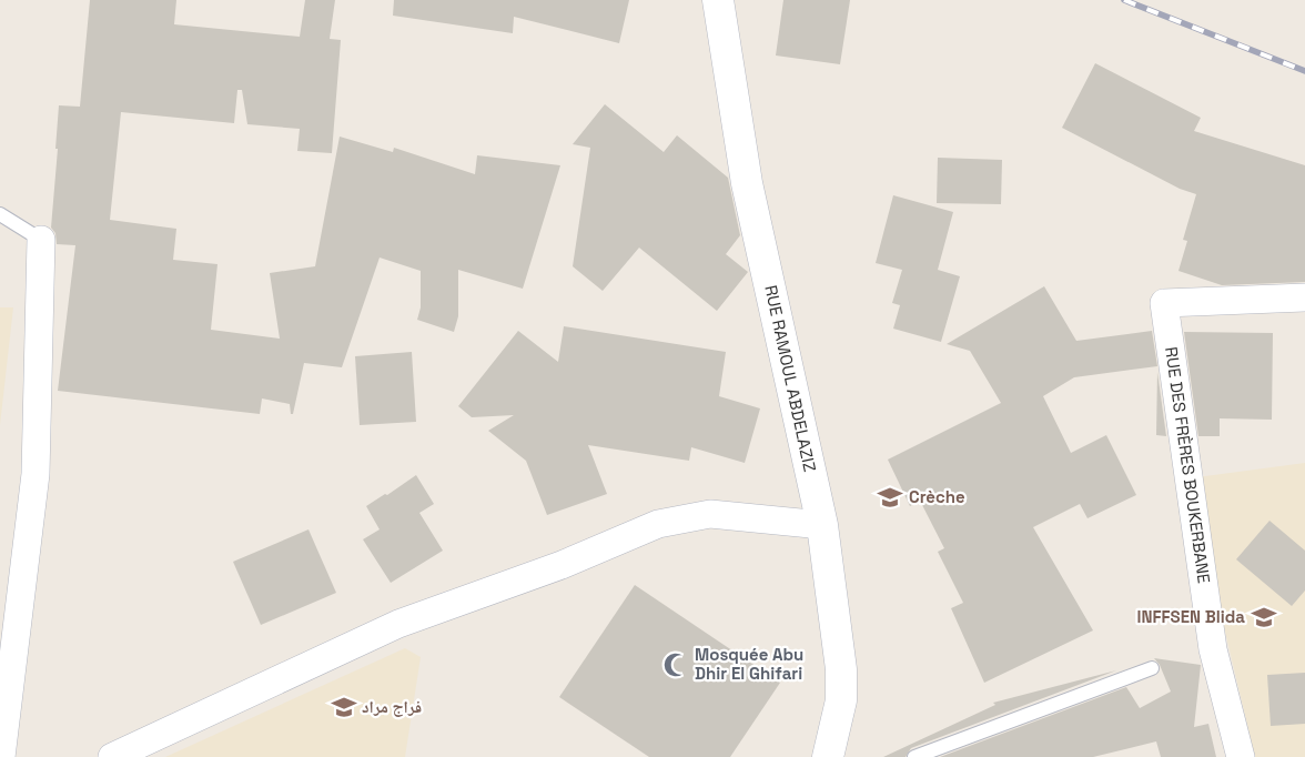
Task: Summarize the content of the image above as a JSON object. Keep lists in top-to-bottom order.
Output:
{
  "streets": {
    "street": ["RUE RAMOUL ABDELAZIZ", "RUE DES FRÈRES BOUKERBANE"]
  },
  "places": {
    "school or university": ["Crèche", "INFFSEN Blida", "فراج مراد"],
    "mosque": ["Mosquée Abu Dhir El Ghifari"]
  }
}
